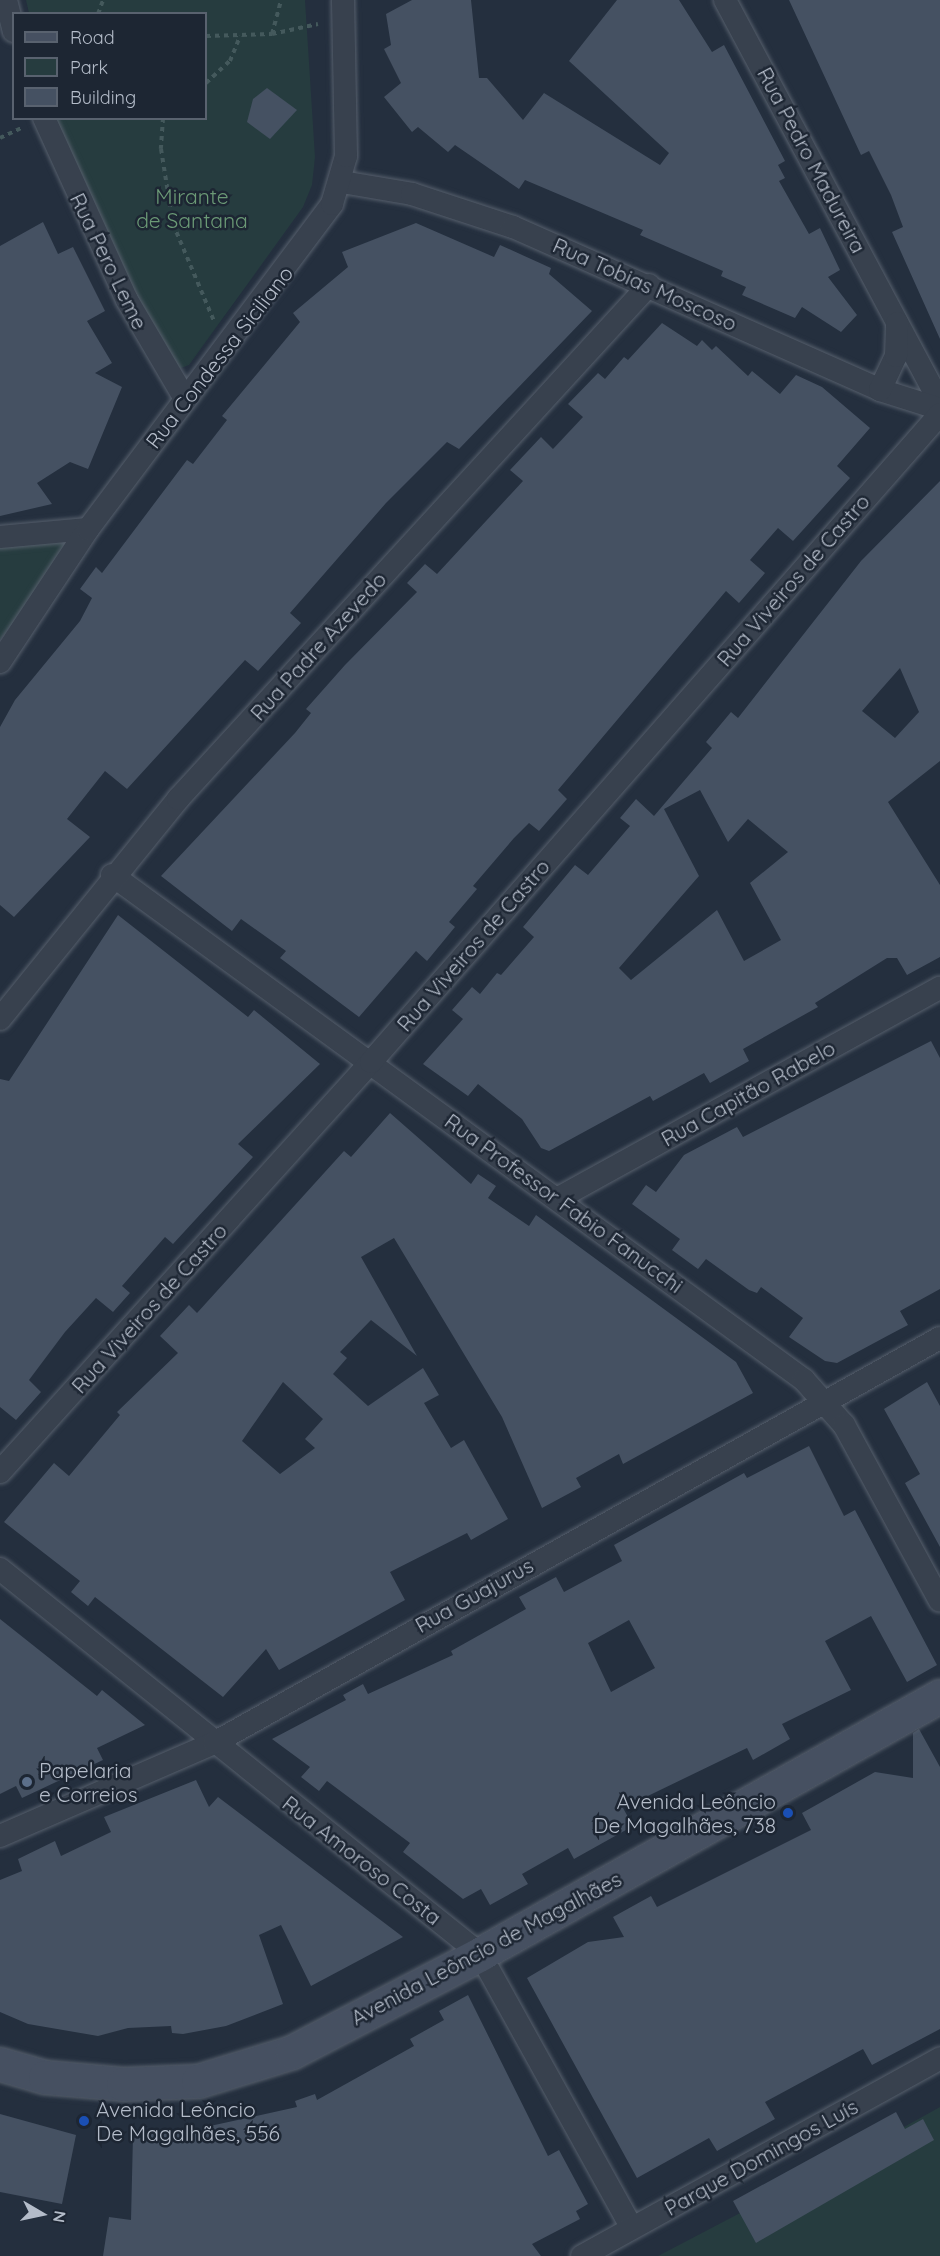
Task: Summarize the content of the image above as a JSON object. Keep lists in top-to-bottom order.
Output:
{
  "streets": {
    "main road": ["Avenida Leôncio de Magalhães"],
    "street": [
      "Rua Pedro Madureira",
      "Rua Pero Leme",
      "Rua Tobias Moscoso",
      "Rua Condessa Siciliano",
      "Rua Viveiros de Castro",
      "Rua Padre Azevedo",
      "Rua Capitão Rabelo",
      "Rua Professor Fabio Fanucchi",
      "Rua Guajurus",
      "Rua Amoroso Costa",
      "Parque Domingos Luís"
    ]
  },
  "crossings": [
    ["Rua Pedro Madureira", "Rua Tobias Moscoso"],
    ["Rua Pero Leme", "Rua Condessa Siciliano"],
    ["Rua Tobias Moscoso", "Rua Condessa Siciliano"],
    ["Rua Tobias Moscoso", "Rua Padre Azevedo"],
    ["Rua Viveiros de Castro", "Rua Professor Fabio Fanucchi"],
    ["Rua Padre Azevedo", "Rua Professor Fabio Fanucchi"],
    ["Rua Capitão Rabelo", "Rua Professor Fabio Fanucchi"],
    ["Rua Professor Fabio Fanucchi", "Rua Guajurus"],
    ["Rua Guajurus", "Rua Amoroso Costa"],
    ["Rua Amoroso Costa", "Avenida Leôncio de Magalhães"],
    ["Rua Amoroso Costa", "Parque Domingos Luís"]
  ],
  "parks": ["Mirante de Santana"],
  "places": ["Papelaria e Correios", "Avenida Leôncio De Magalhães, 738", "Avenida Leôncio De Magalhães, 556"],
  "legend": ["Road", "Park", "Building"],
  "north": "right"
}
